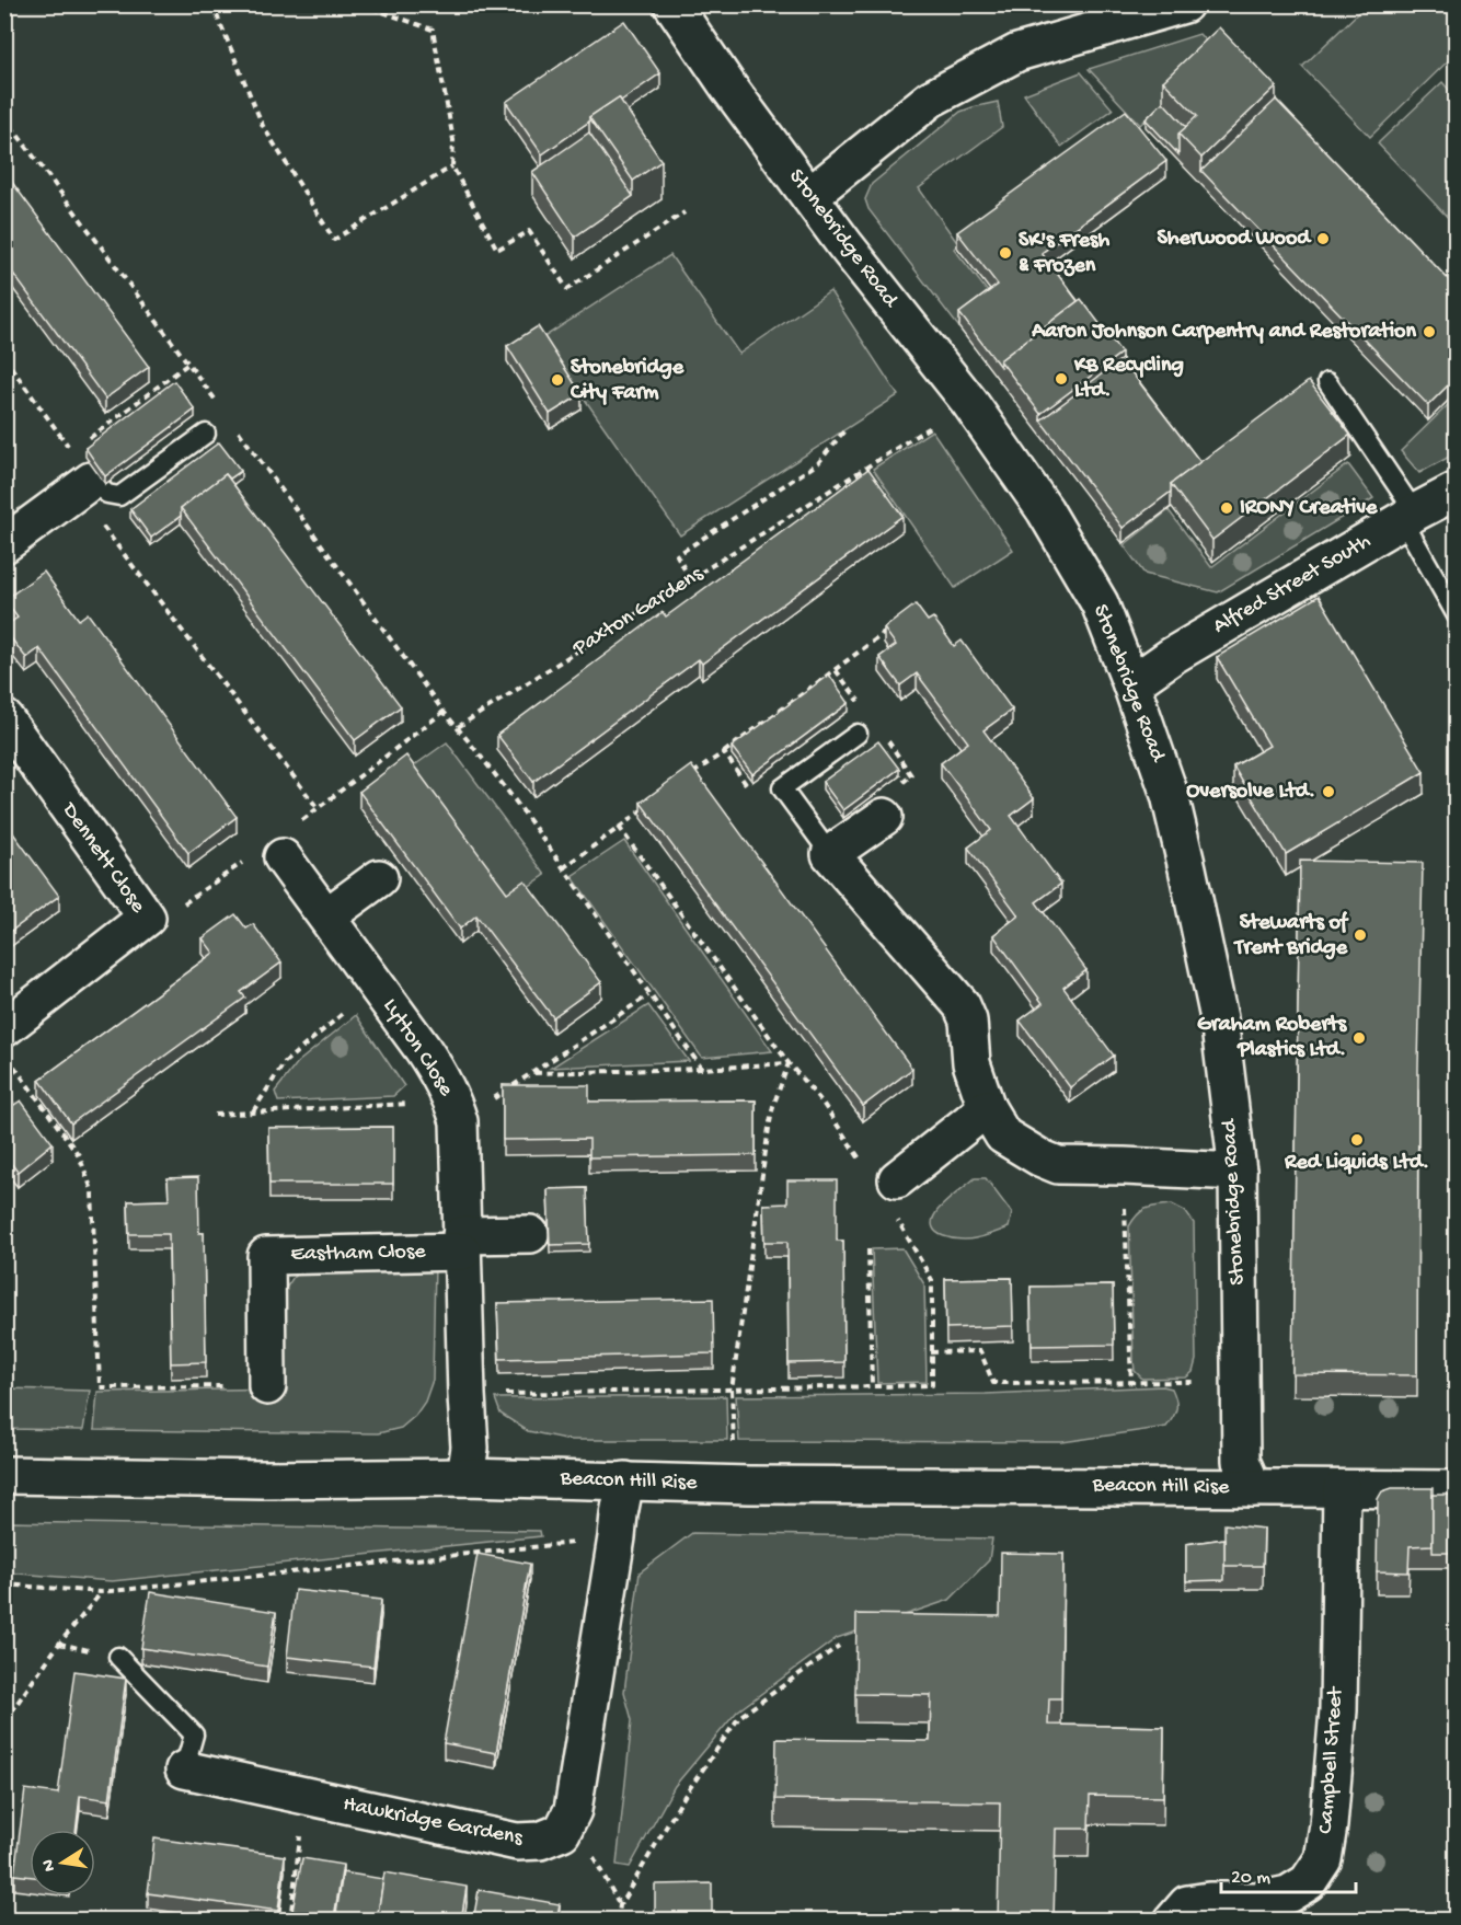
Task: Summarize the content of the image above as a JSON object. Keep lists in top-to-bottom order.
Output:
{
  "streets": {
    "street": [
      "Stonebridge Road",
      "Alfred Street South",
      "Dennett Close",
      "Lytton Close",
      "Eastham Close",
      "Beacon Hill Rise",
      "Campbell Street",
      "Hawkridge Gardens"
    ],
    "path": ["Paxton Gardens"]
  },
  "crossings": [
    ["Stonebridge Road", "Alfred Street South"],
    ["Stonebridge Road", "Paxton Gardens"],
    ["Stonebridge Road", "Beacon Hill Rise"],
    ["Lytton Close", "Eastham Close"],
    ["Lytton Close", "Beacon Hill Rise"],
    ["Beacon Hill Rise", "Campbell Street"],
    ["Beacon Hill Rise", "Hawkridge Gardens"]
  ],
  "places": [
    "Sherwood Wood",
    "SK's Fresh & Frozen",
    "Aaron Johnson Carpentry and Restoration",
    "KB Recycling Ltd.",
    "Stonebridge City Farm",
    "IRONY Creative",
    "Oversolve Ltd.",
    "Stewarts of Trent Bridge",
    "Graham Roberts Plastics Ltd.",
    "Red Liquids Ltd."
  ],
  "scale_bar": "20 m",
  "north": "left"
}
